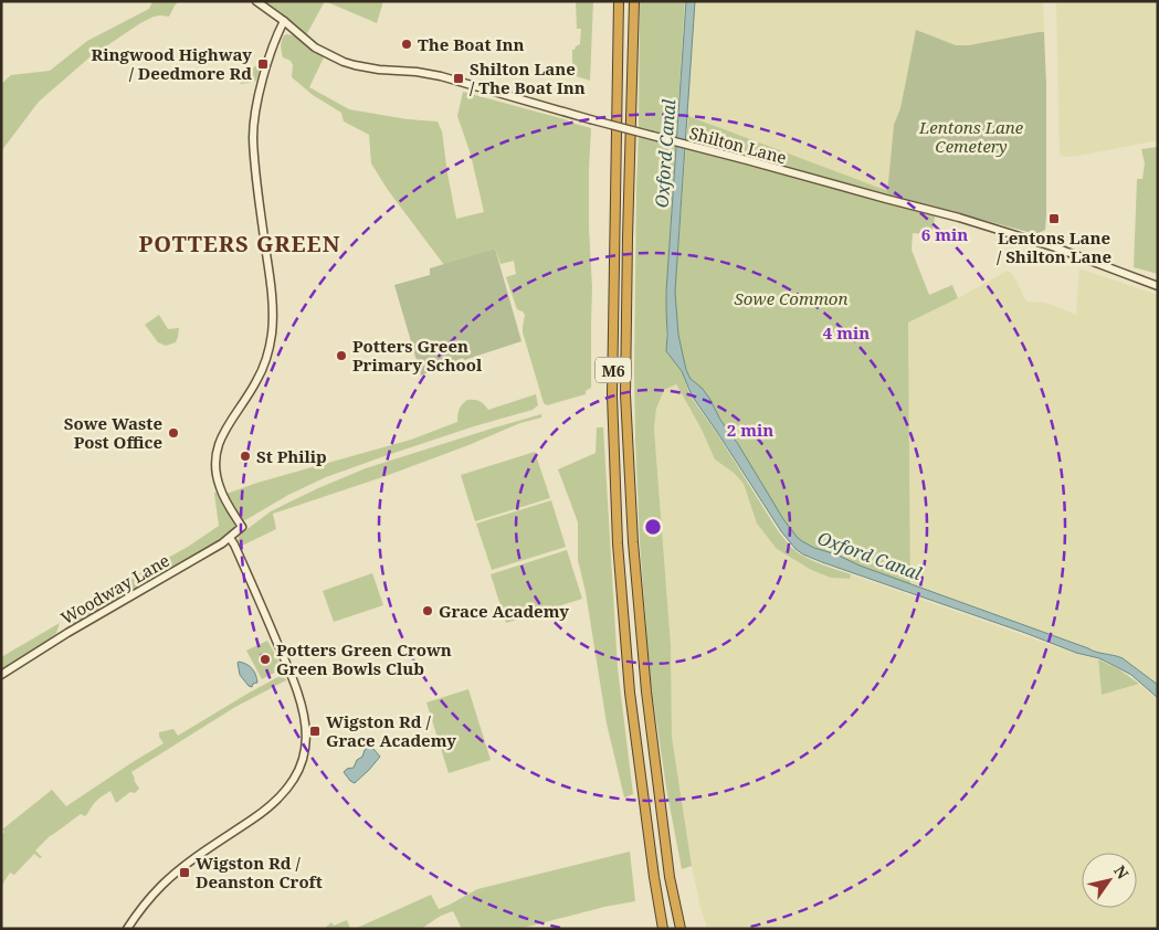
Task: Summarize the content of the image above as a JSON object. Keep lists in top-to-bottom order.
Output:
{
  "streets": {
    "highway": ["M6"],
    "street": ["Shilton Lane", "Woodway Lane"]
  },
  "crossings": [
    ["Shilton Lane", "Woodway Lane"]
  ],
  "districts": ["POTTERS GREEN"],
  "water": ["Oxford Canal"],
  "parks": ["Lentons Lane Cemetery", "Sowe Common"],
  "places": {
    "other": [
      "The Boat Inn",
      "Potters Green Primary School",
      "Sowe Waste Post Office",
      "St Philip",
      "Grace Academy",
      "Potters Green Crown Green Bowls Club"
    ],
    "transit": [
      "Ringwood Highway / Deedmore Rd",
      "Shilton Lane / The Boat Inn",
      "Lentons Lane / Shilton Lane",
      "Wigston Rd / Grace Academy",
      "Wigston Rd / Deanston Croft"
    ]
  },
  "north": "top right",
  "rings": ["6 min", "4 min", "2 min"]
}
